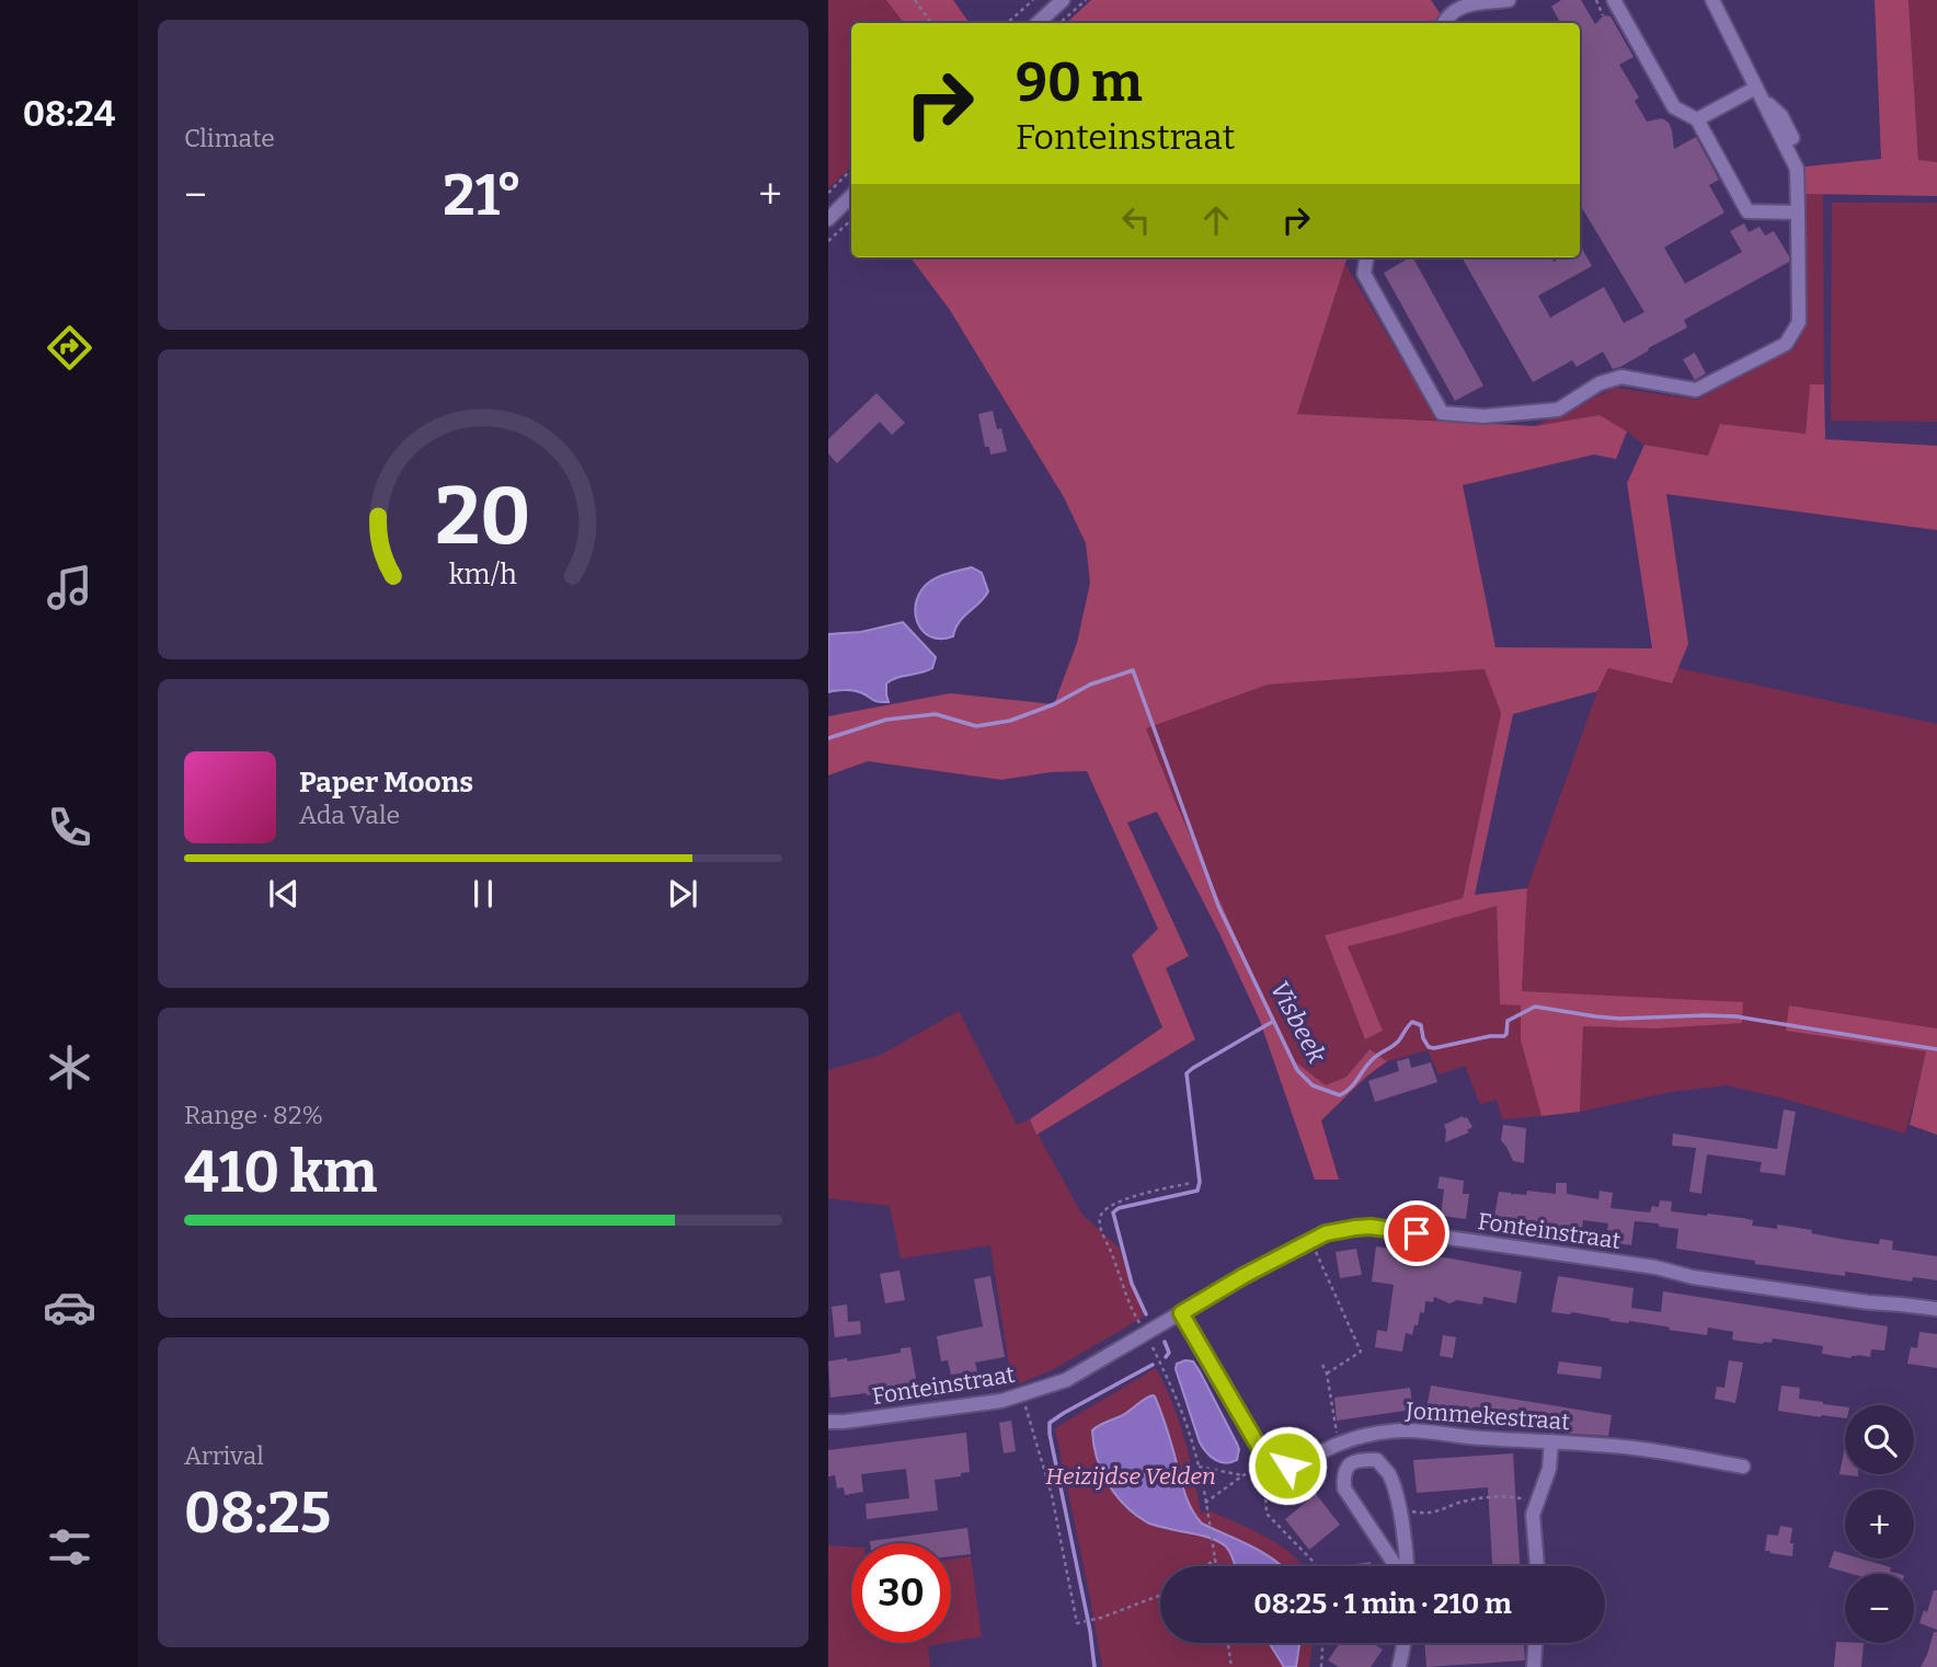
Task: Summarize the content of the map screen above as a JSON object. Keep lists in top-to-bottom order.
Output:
{
  "streets": {
    "street": ["Fonteinstraat", "Jommekestraat"]
  },
  "water": ["Visbeek"],
  "parks": ["Heizijdse Velden"],
  "page": {
    "tabs": "08:24",
    "tile": [
      "Climate",
      ["Range · 82%", "410 km"],
      ["Arrival", "08:25"]
    ],
    "turn": ["90 m", "Fonteinstraat"],
    "heat": ["−", "21°", "+"],
    "song": ["Paper Moons", "Ada Vale"],
    "map_buttons": ["+", "−"],
    "limit": "30",
    "trip": "08:25 · 1 min · 210 m",
    "gauge": ["20", "km/h"]
  }
}
